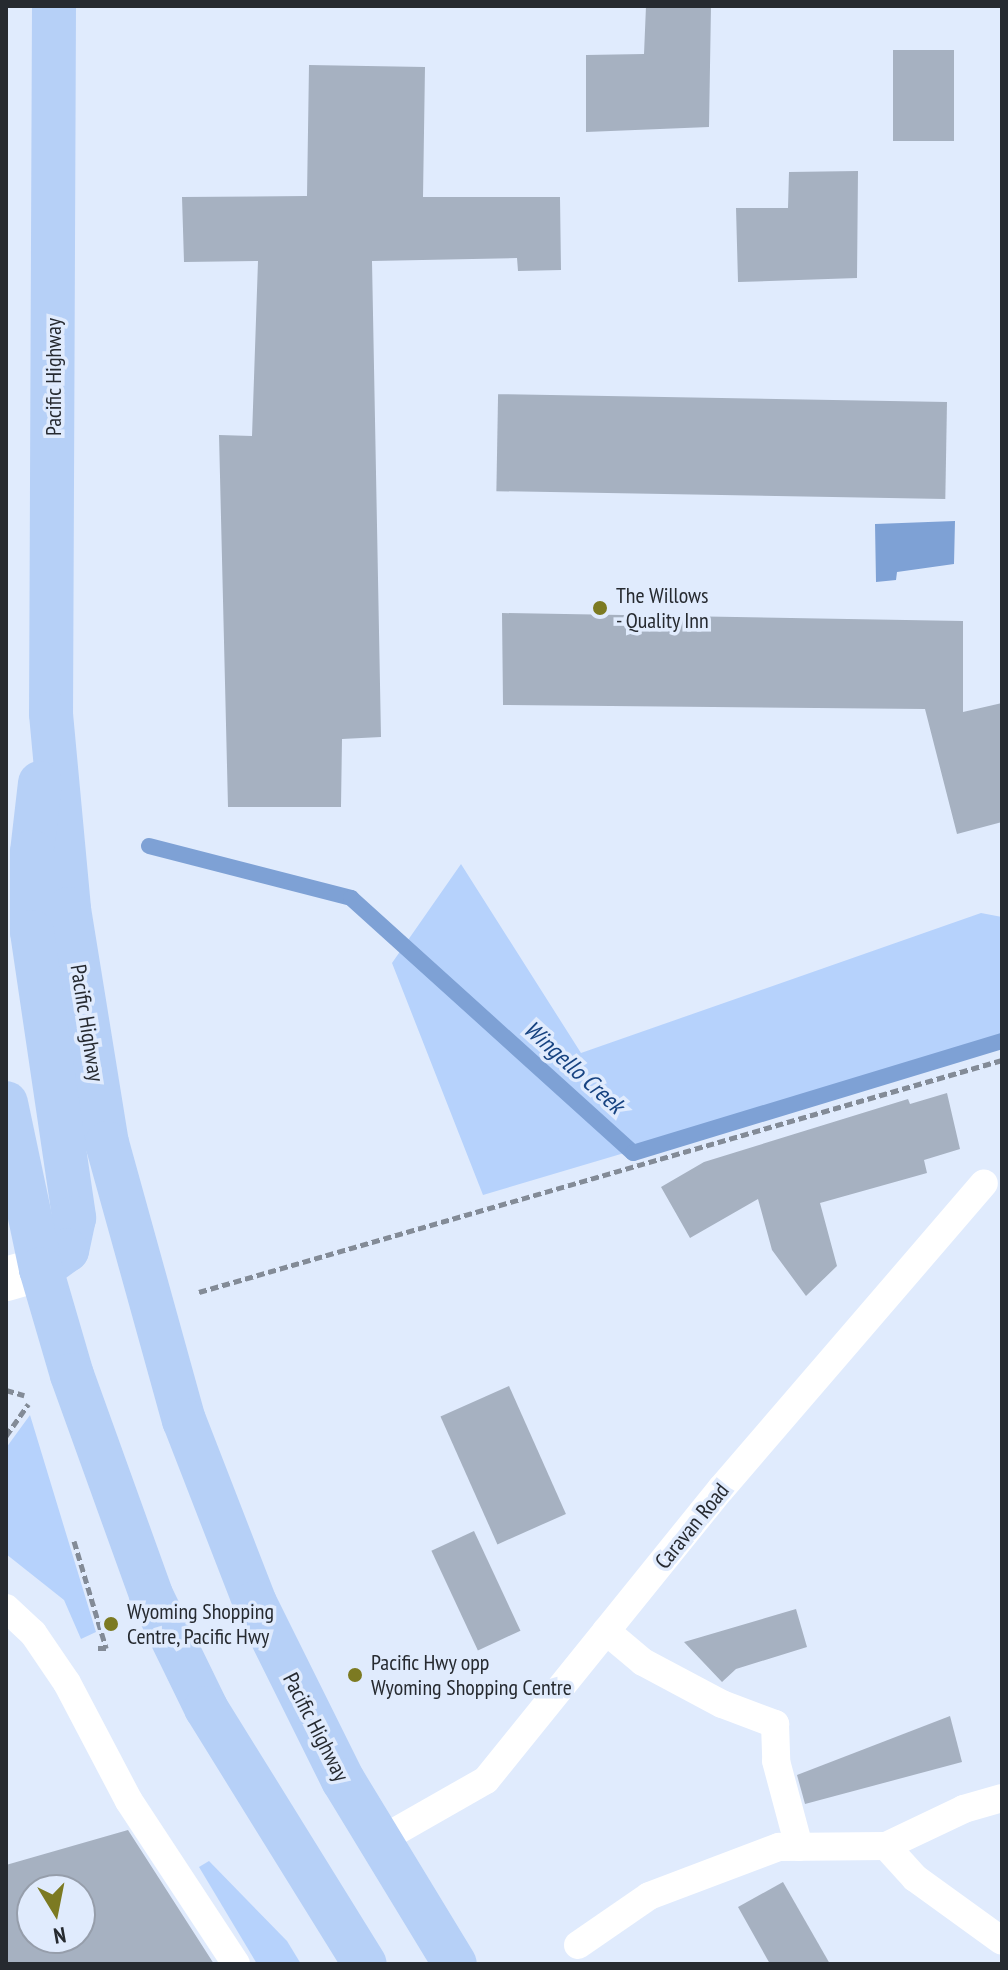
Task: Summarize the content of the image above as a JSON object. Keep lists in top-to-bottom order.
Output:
{
  "streets": {
    "main road": ["Pacific Highway"],
    "lane": ["Caravan Road"]
  },
  "crossings": [
    ["Pacific Highway", "Caravan Road"]
  ],
  "water": ["Wingello Creek"],
  "places": ["The Willows - Quality Inn", "Wyoming Shopping Centre, Pacific Hwy", "Pacific Hwy opp Wyoming Shopping Centre"],
  "north": "bottom"
}
